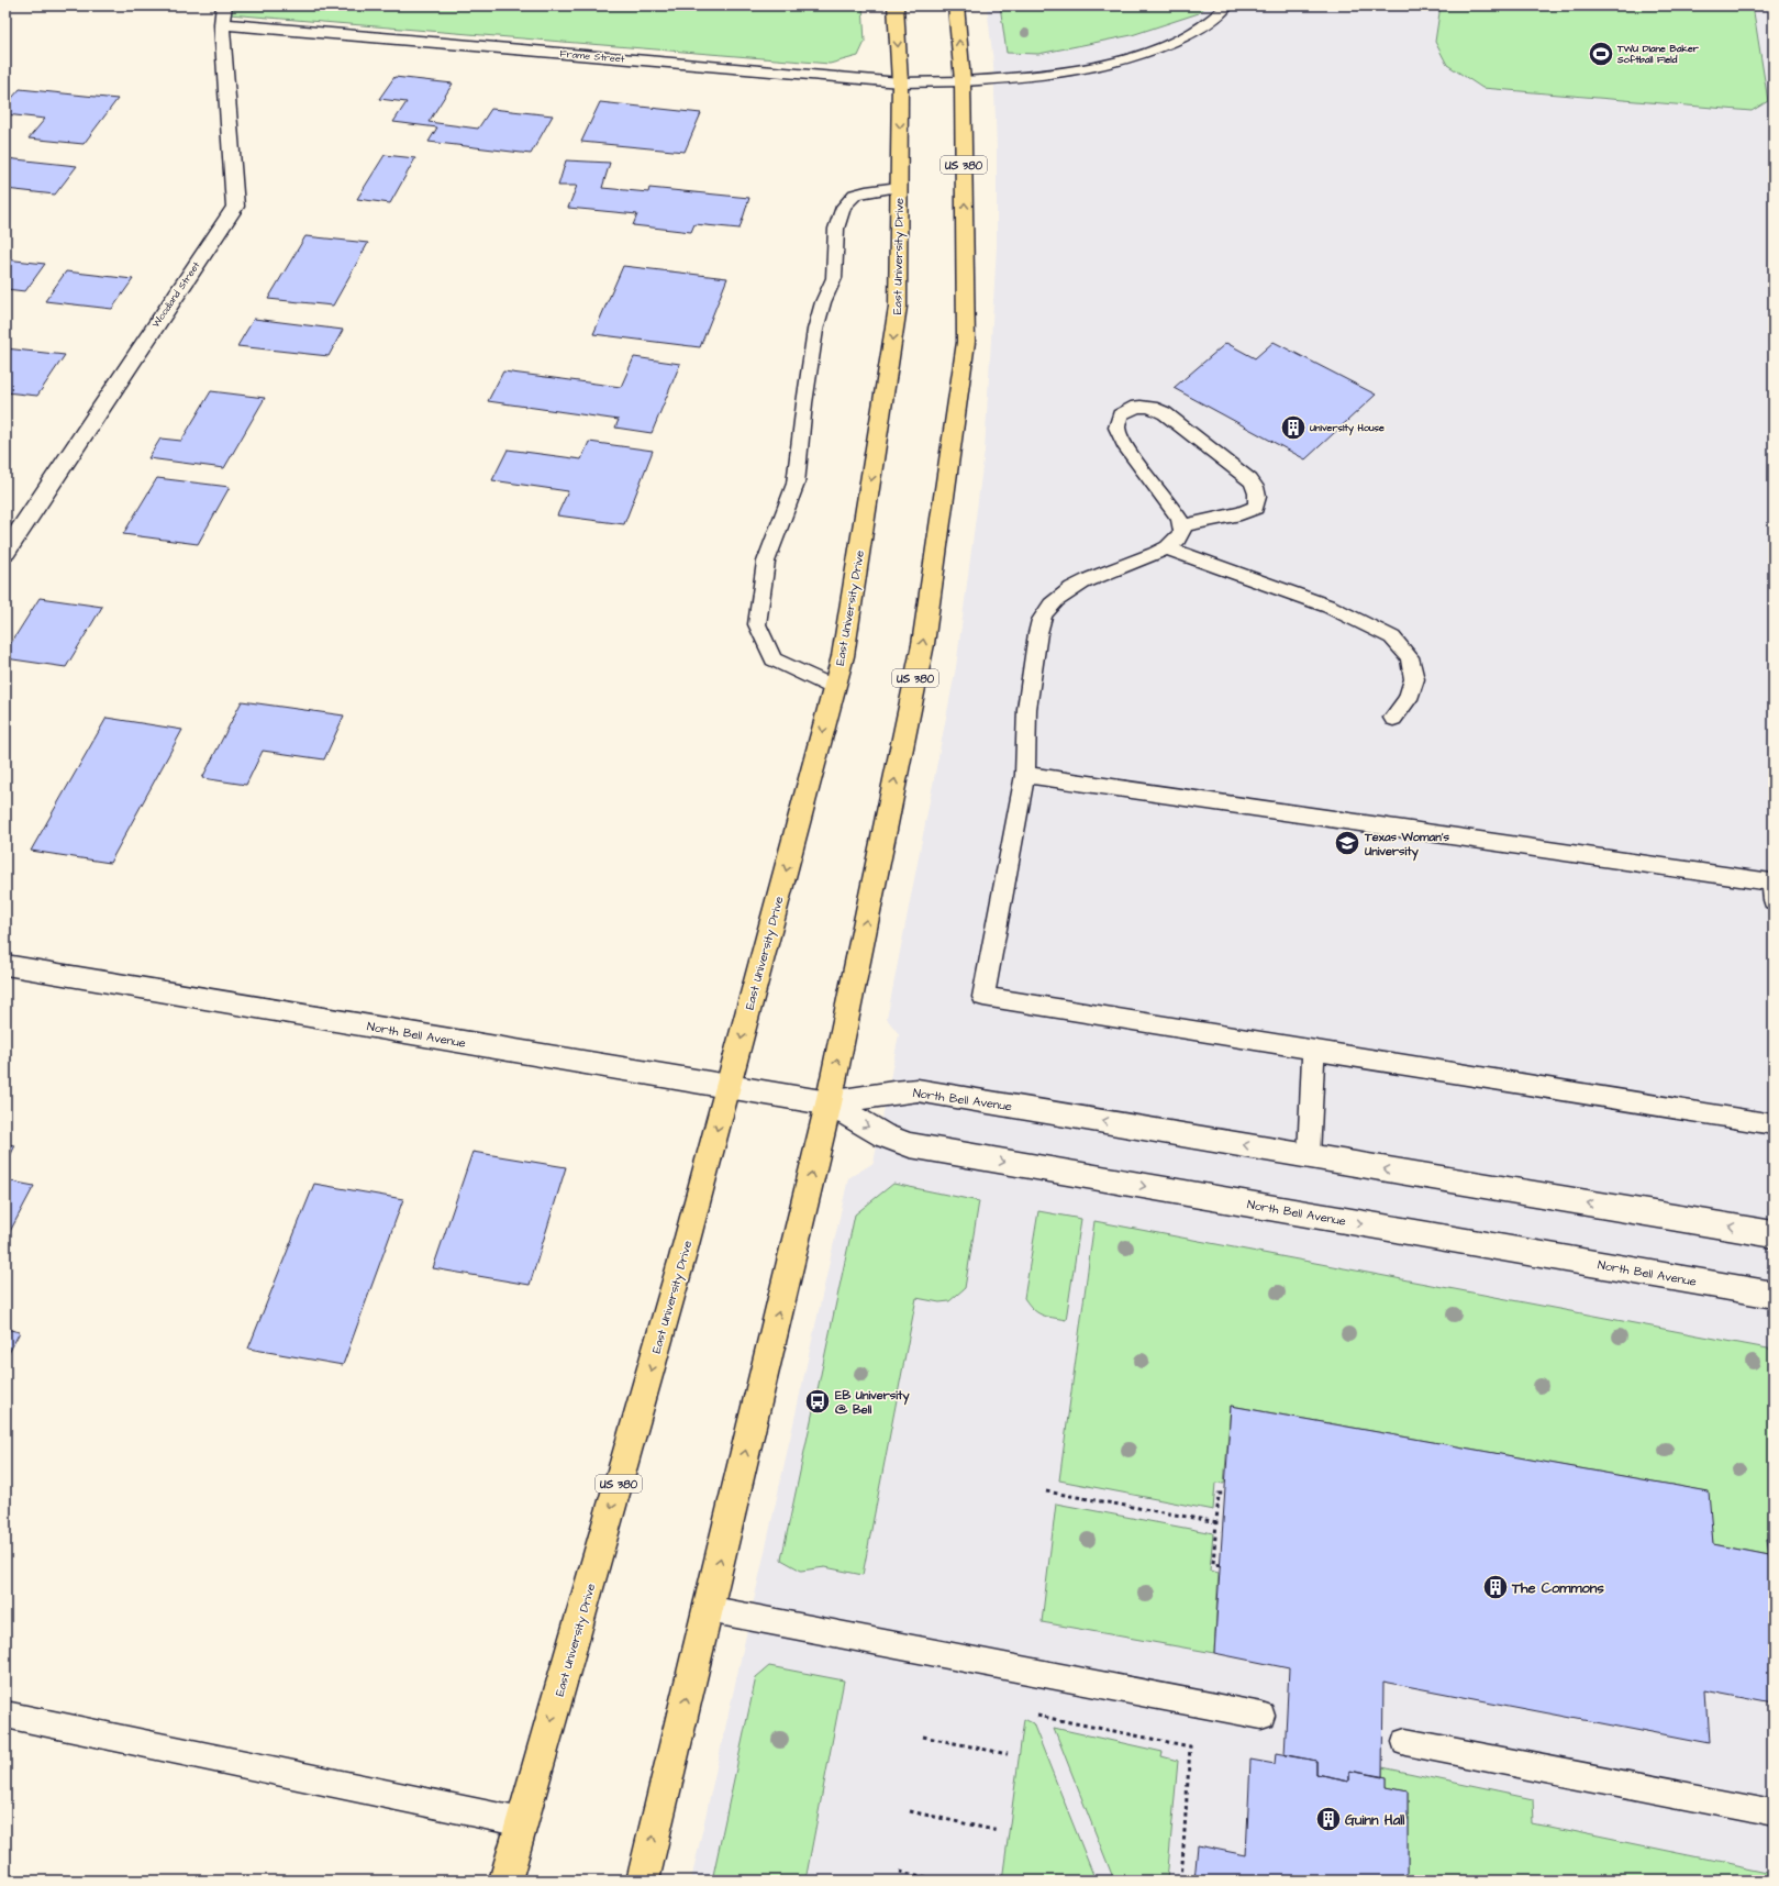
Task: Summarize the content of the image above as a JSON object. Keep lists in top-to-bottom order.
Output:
{
  "streets": {
    "main road": [
      "Frame Street",
      "US 380",
      "East University Drive",
      "Woodland Street",
      "North Bell Avenue"
    ]
  },
  "crossings": [
    ["Frame Street", "US 380"],
    ["Frame Street", "East University Drive"],
    ["Frame Street", "Woodland Street"],
    ["US 380", "North Bell Avenue"],
    ["East University Drive", "North Bell Avenue"]
  ],
  "places": {
    "sports": ["TWU Diane Baker Softball Field"],
    "building": ["University House", "The Commons", "Guinn Hall"],
    "school or university": ["Texas Woman's University"],
    "bus stop": ["EB University @ Bell"]
  }
}
